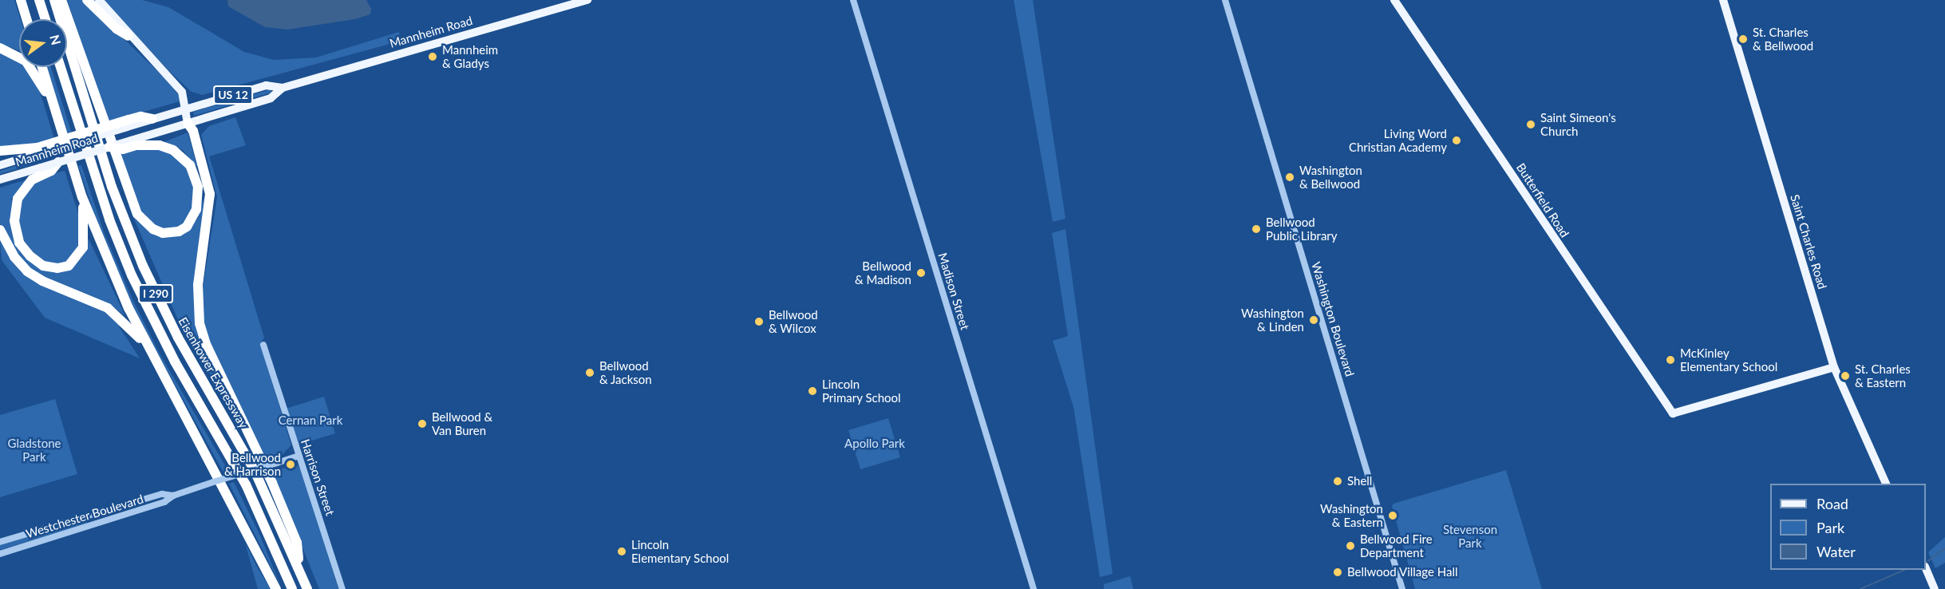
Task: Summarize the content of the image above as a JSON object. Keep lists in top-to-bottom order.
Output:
{
  "streets": {
    "highway": ["I 290", "Eisenhower Expressway"],
    "main road": [
      "Mannheim Road",
      "US 12",
      "Butterfield Road",
      "Saint Charles Road"
    ],
    "street": [
      "Madison Street",
      "Washington Boulevard",
      "Harrison Street",
      "Westchester Boulevard"
    ]
  },
  "crossings": [
    ["Butterfield Road", "Saint Charles Road"],
    ["Harrison Street", "Westchester Boulevard"]
  ],
  "parks": [
    "Cernan Park",
    "Gladstone Park",
    "Apollo Park",
    "Stevenson Park"
  ],
  "places": [
    "St. Charles & Bellwood",
    "Mannheim & Gladys",
    "Saint Simeon's Church",
    "Living Word Christian Academy",
    "Washington & Bellwood",
    "Bellwood Public Library",
    "Bellwood & Madison",
    "Washington & Linden",
    "Bellwood & Wilcox",
    "McKinley Elementary School",
    "Bellwood & Jackson",
    "St. Charles & Eastern",
    "Lincoln Primary School",
    "Bellwood & Van Buren",
    "Bellwood & Harrison",
    "Shell",
    "Washington & Eastern",
    "Bellwood Fire Department",
    "Lincoln Elementary School",
    "Bellwood Village Hall"
  ],
  "legend": ["Road", "Park", "Water"],
  "north": "right"
}
